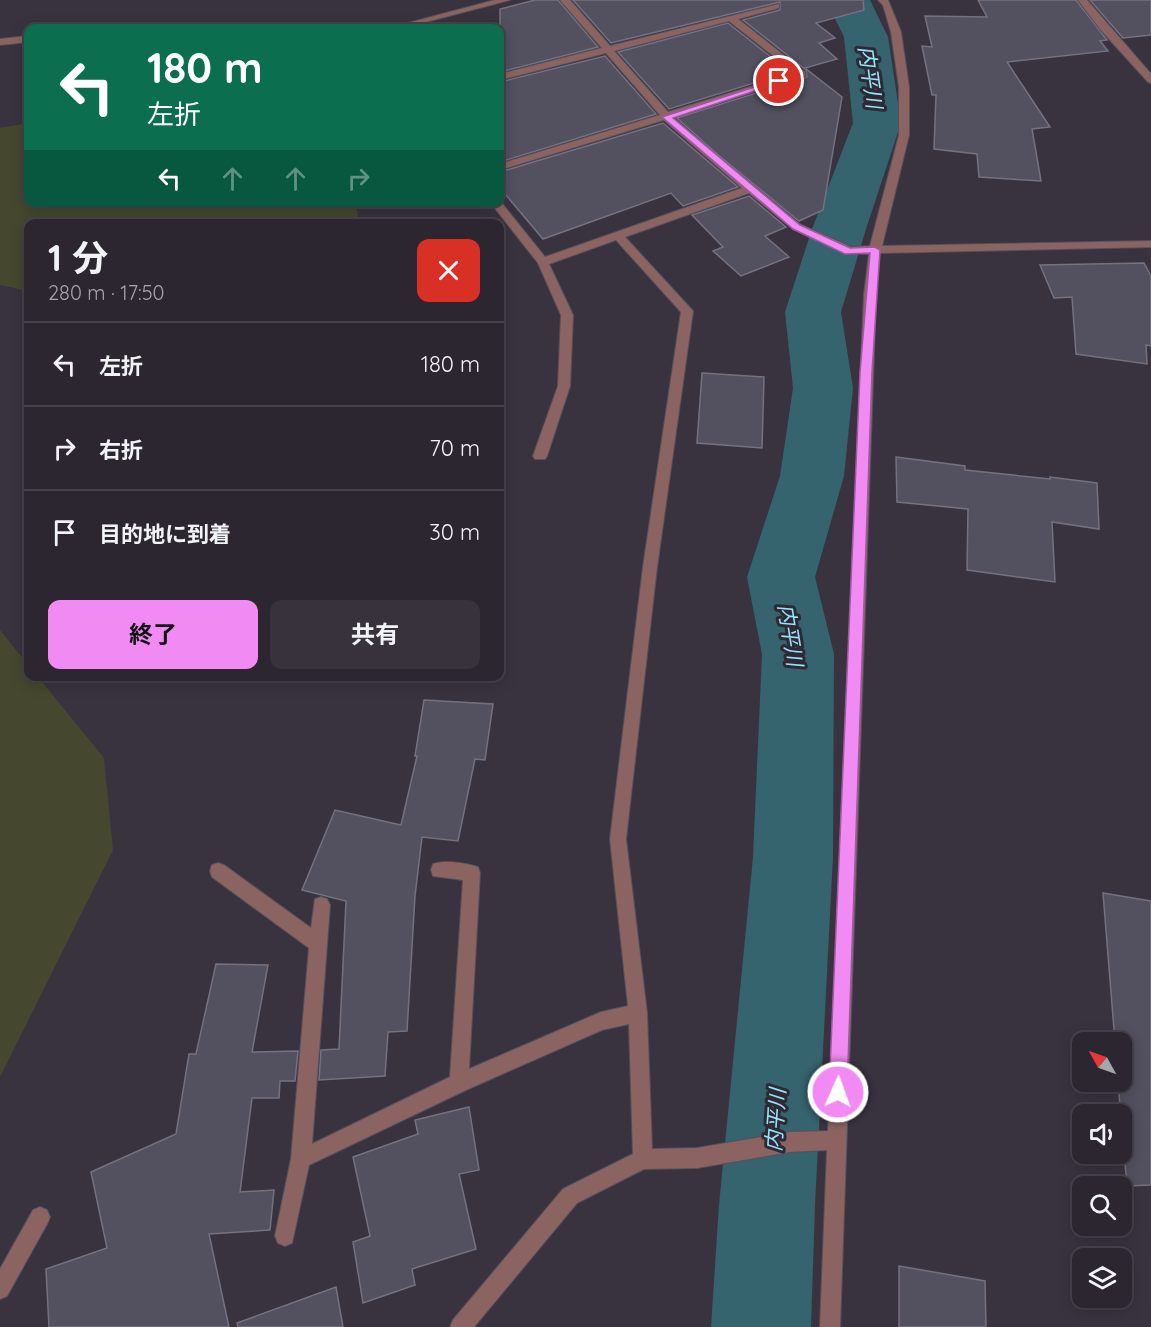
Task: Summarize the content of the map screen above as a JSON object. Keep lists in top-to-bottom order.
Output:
{
  "water": ["内平川"],
  "north": "top left",
  "page": {
    "turn": ["180 m", "左折"],
    "heading": ["1 分", "280 m · 17:50"],
    "list": [
      {
        "name": "左折",
        "value": "180 m"
      },
      {
        "name": "右折",
        "value": "70 m"
      },
      {
        "name": "目的地に到着",
        "value": "30 m"
      }
    ],
    "buttons": ["終了", "共有"]
  }
}
